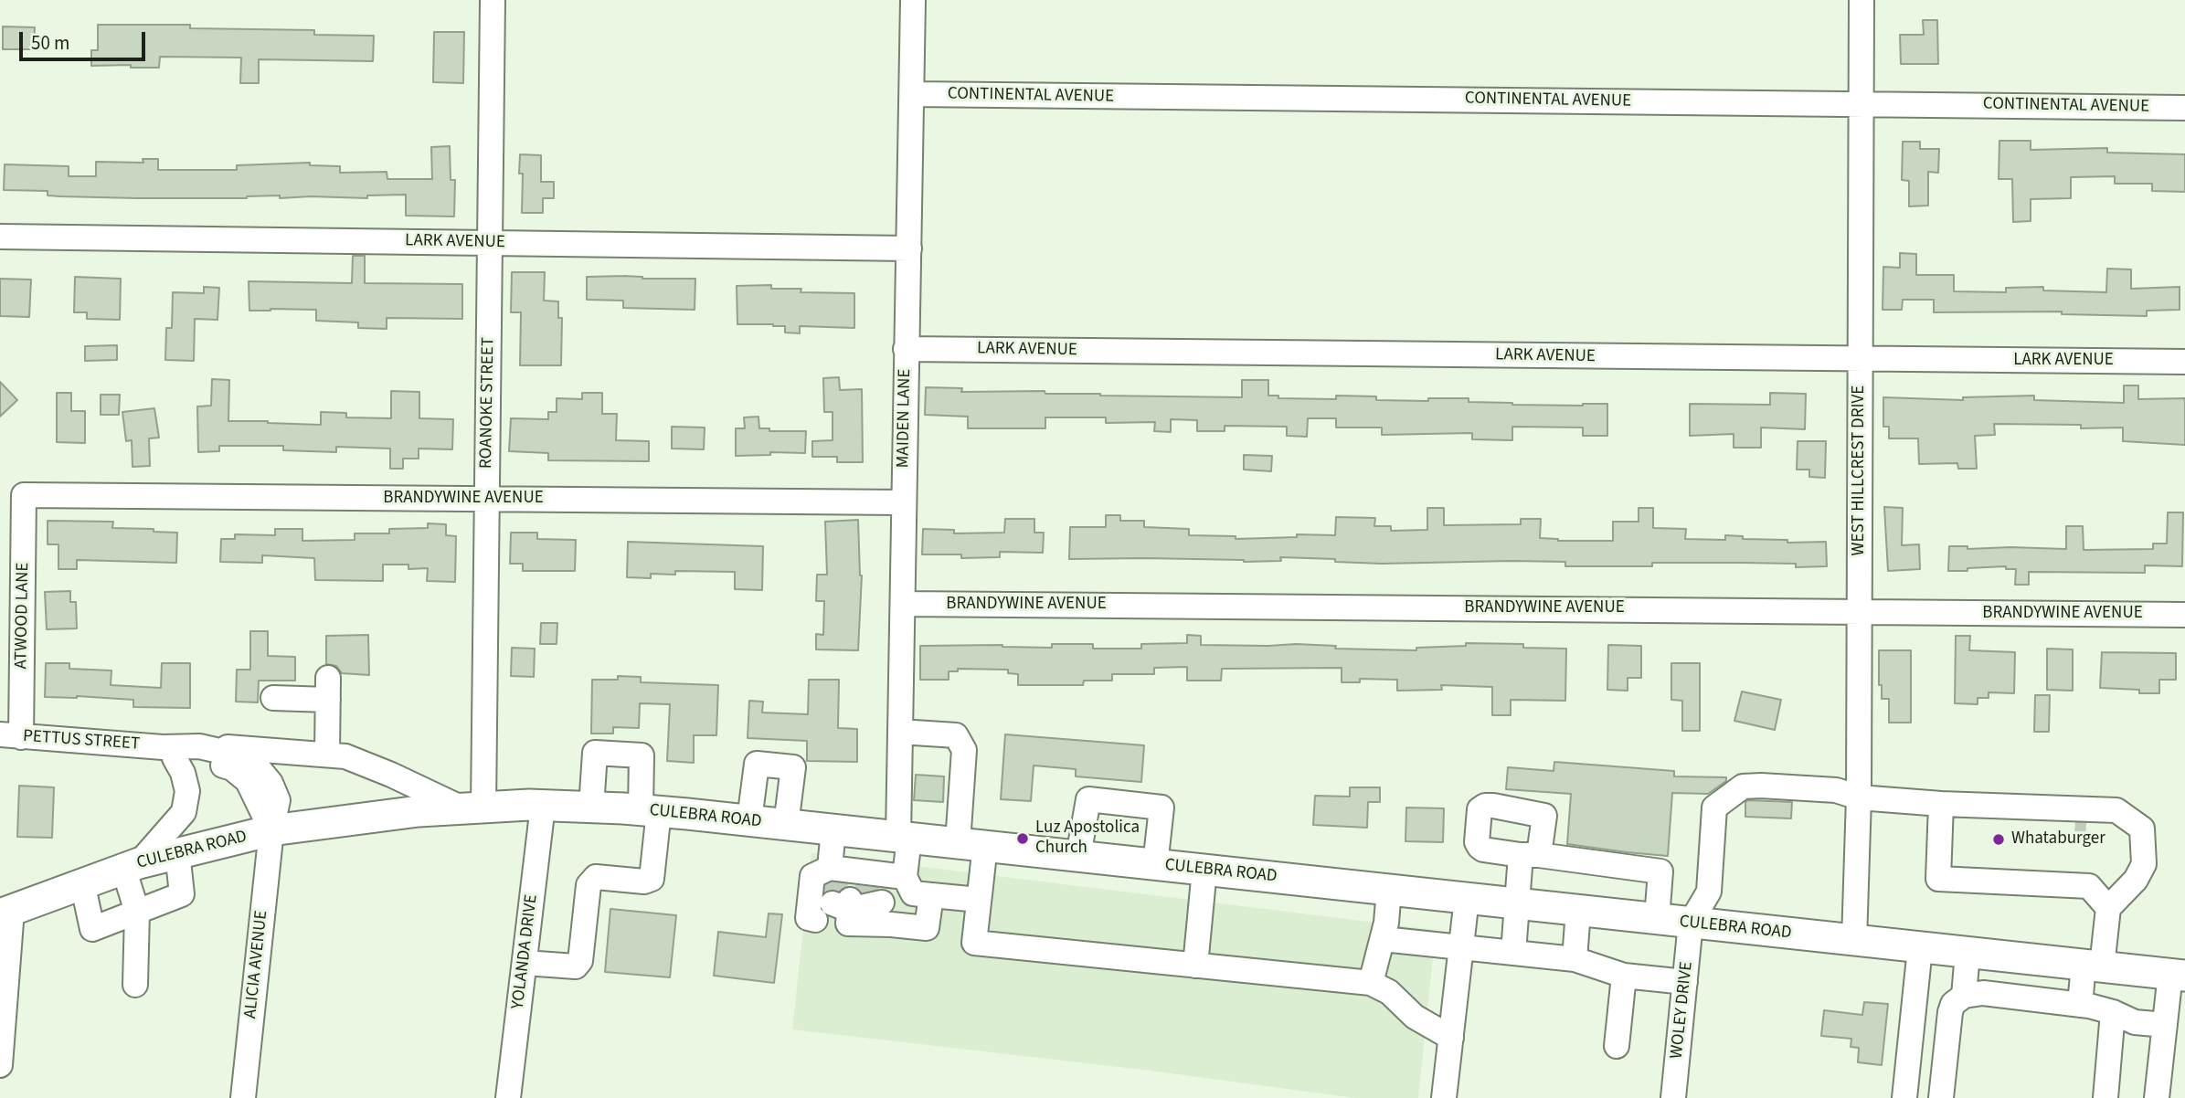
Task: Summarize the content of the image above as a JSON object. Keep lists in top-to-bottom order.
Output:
{
  "streets": {
    "main road": ["CULEBRA ROAD"],
    "street": [
      "CONTINENTAL AVENUE",
      "LARK AVENUE",
      "ROANOKE STREET",
      "MAIDEN LANE",
      "WEST HILLCREST DRIVE",
      "BRANDYWINE AVENUE",
      "ATWOOD LANE",
      "PETTUS STREET",
      "YOLANDA DRIVE",
      "ALICIA AVENUE",
      "WOLEY DRIVE"
    ]
  },
  "crossings": [
    ["CONTINENTAL AVENUE", "MAIDEN LANE"],
    ["CONTINENTAL AVENUE", "WEST HILLCREST DRIVE"],
    ["LARK AVENUE", "ROANOKE STREET"],
    ["LARK AVENUE", "MAIDEN LANE"],
    ["LARK AVENUE", "WEST HILLCREST DRIVE"],
    ["ROANOKE STREET", "BRANDYWINE AVENUE"],
    ["ROANOKE STREET", "CULEBRA ROAD"],
    ["MAIDEN LANE", "BRANDYWINE AVENUE"],
    ["MAIDEN LANE", "CULEBRA ROAD"],
    ["WEST HILLCREST DRIVE", "BRANDYWINE AVENUE"],
    ["WEST HILLCREST DRIVE", "CULEBRA ROAD"],
    ["BRANDYWINE AVENUE", "ATWOOD LANE"],
    ["ATWOOD LANE", "PETTUS STREET"],
    ["PETTUS STREET", "CULEBRA ROAD"],
    ["PETTUS STREET", "ALICIA AVENUE"],
    ["CULEBRA ROAD", "YOLANDA DRIVE"],
    ["CULEBRA ROAD", "ALICIA AVENUE"],
    ["CULEBRA ROAD", "WOLEY DRIVE"]
  ],
  "places": ["Luz Apostolica Church", "Whataburger"],
  "scale_bar": "50 m"
}
